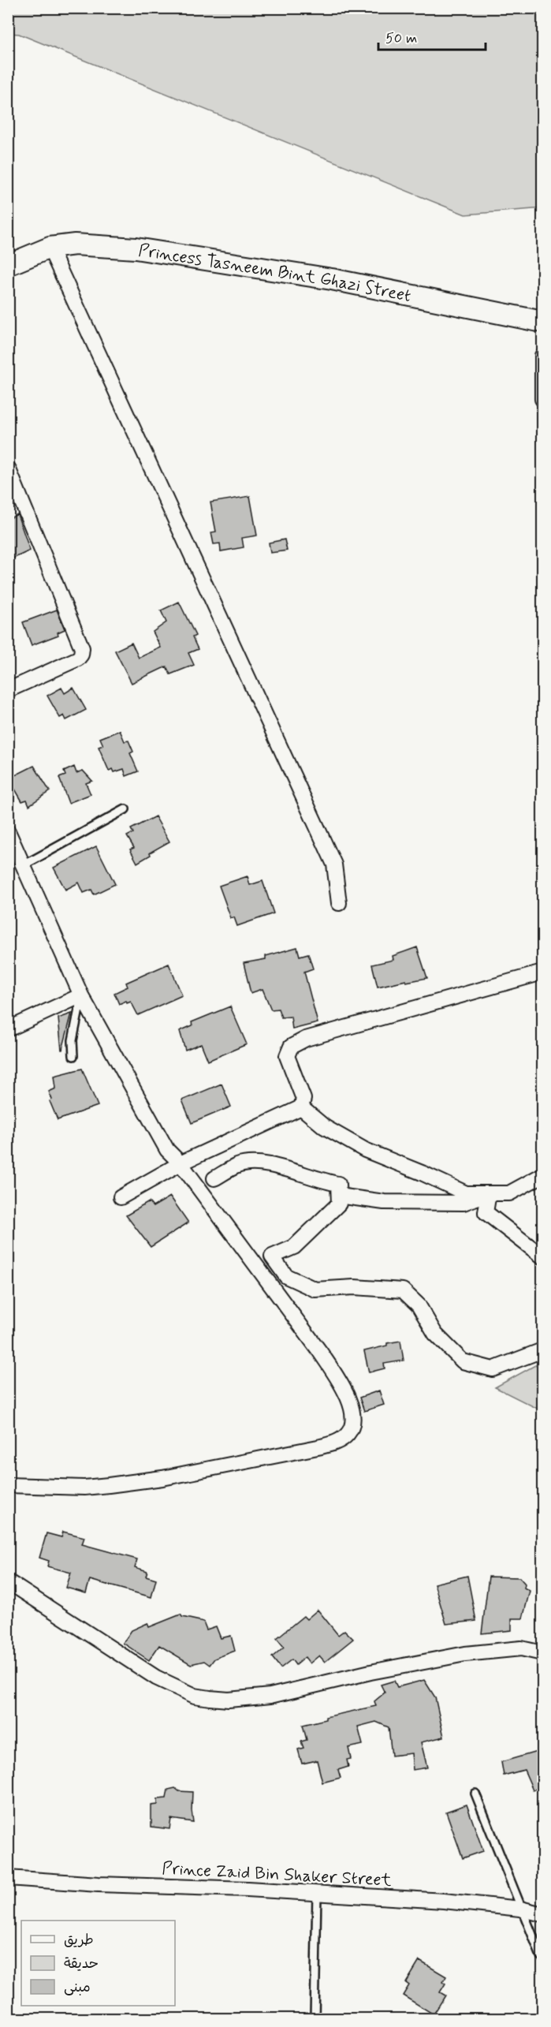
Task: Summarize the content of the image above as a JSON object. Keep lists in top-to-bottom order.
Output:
{
  "streets": {
    "main road": ["Princess Tasneem Bint Ghazi Street"],
    "street": ["Prince Zaid Bin Shaker Street"]
  },
  "legend": ["طريق", "حديقة", "مبنى"],
  "scale_bar": "50 m"
}
